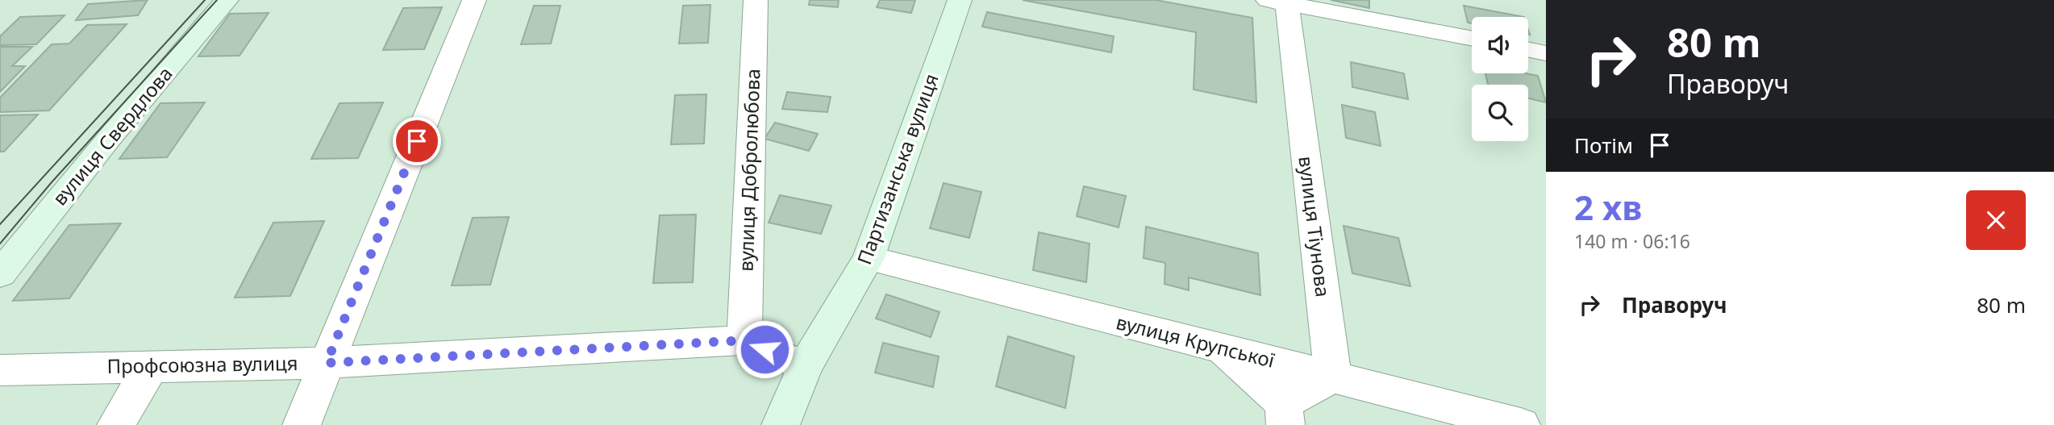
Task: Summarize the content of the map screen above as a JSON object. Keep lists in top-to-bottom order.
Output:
{
  "streets": {
    "street": [
      "вулиця Свердлова",
      "Партизанська вулиця",
      "вулиця Добролюбова",
      "вулиця Тіунова",
      "вулиця Крупської",
      "Профсоюзна вулиця"
    ]
  },
  "crossings": [
    ["Партизанська вулиця", "вулиця Крупської"],
    ["Партизанська вулиця", "Профсоюзна вулиця"],
    ["вулиця Добролюбова", "Профсоюзна вулиця"],
    ["вулиця Тіунова", "вулиця Крупської"]
  ],
  "page": {
    "turn": ["80 m", "Праворуч"],
    "then": "Потім",
    "heading": ["2 хв", "140 m · 06:16"],
    "list": [
      {
        "name": "Праворуч",
        "value": "80 m"
      }
    ]
  }
}
